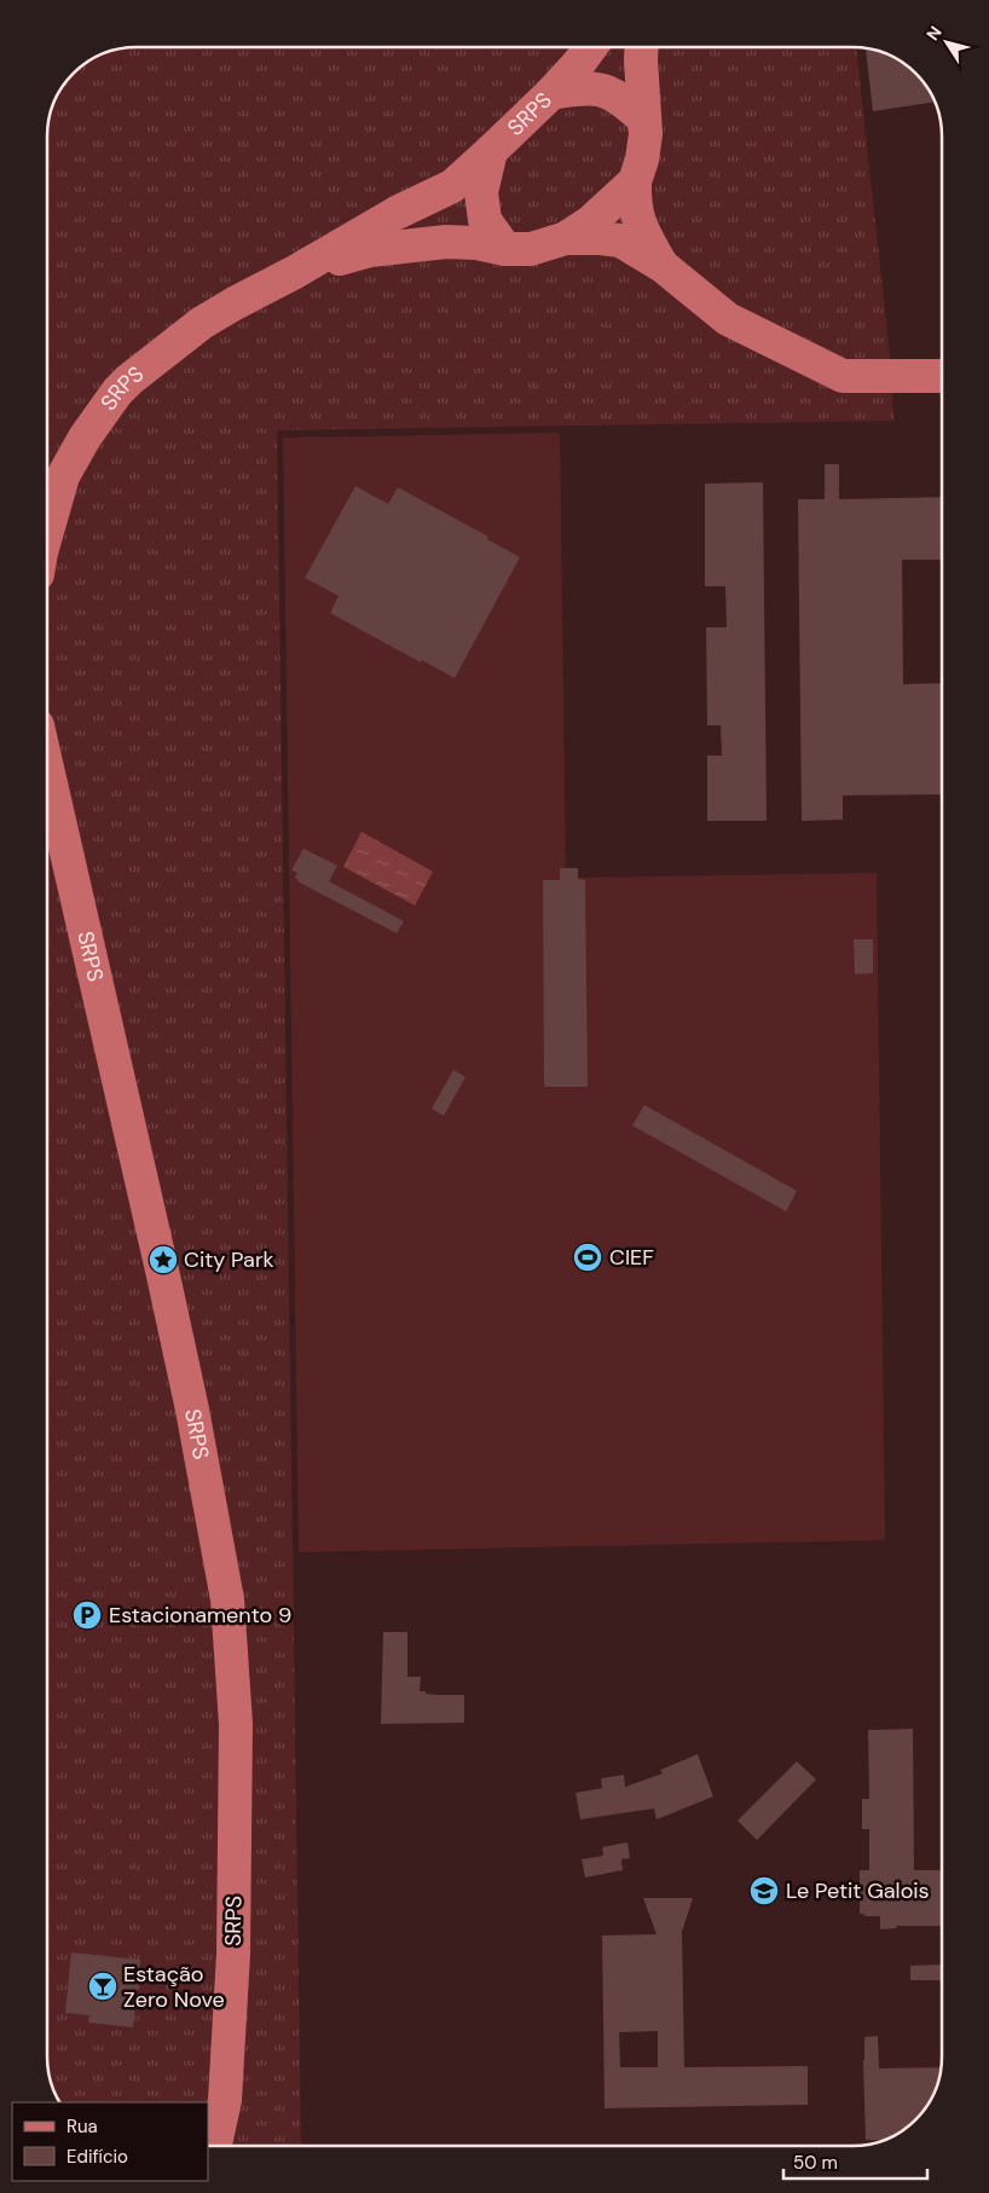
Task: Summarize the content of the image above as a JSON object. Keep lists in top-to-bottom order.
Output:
{
  "streets": {
    "main road": ["SRPS"]
  },
  "places": {
    "sports": ["CIEF"],
    "place": ["City Park"],
    "parking": ["Estacionamento 9"],
    "school or university": ["Le Petit Galois"],
    "bar": ["Estação Zero Nove"]
  },
  "legend": ["Rua", "Edifício"],
  "scale_bar": "50 m",
  "north": "top left"
}
